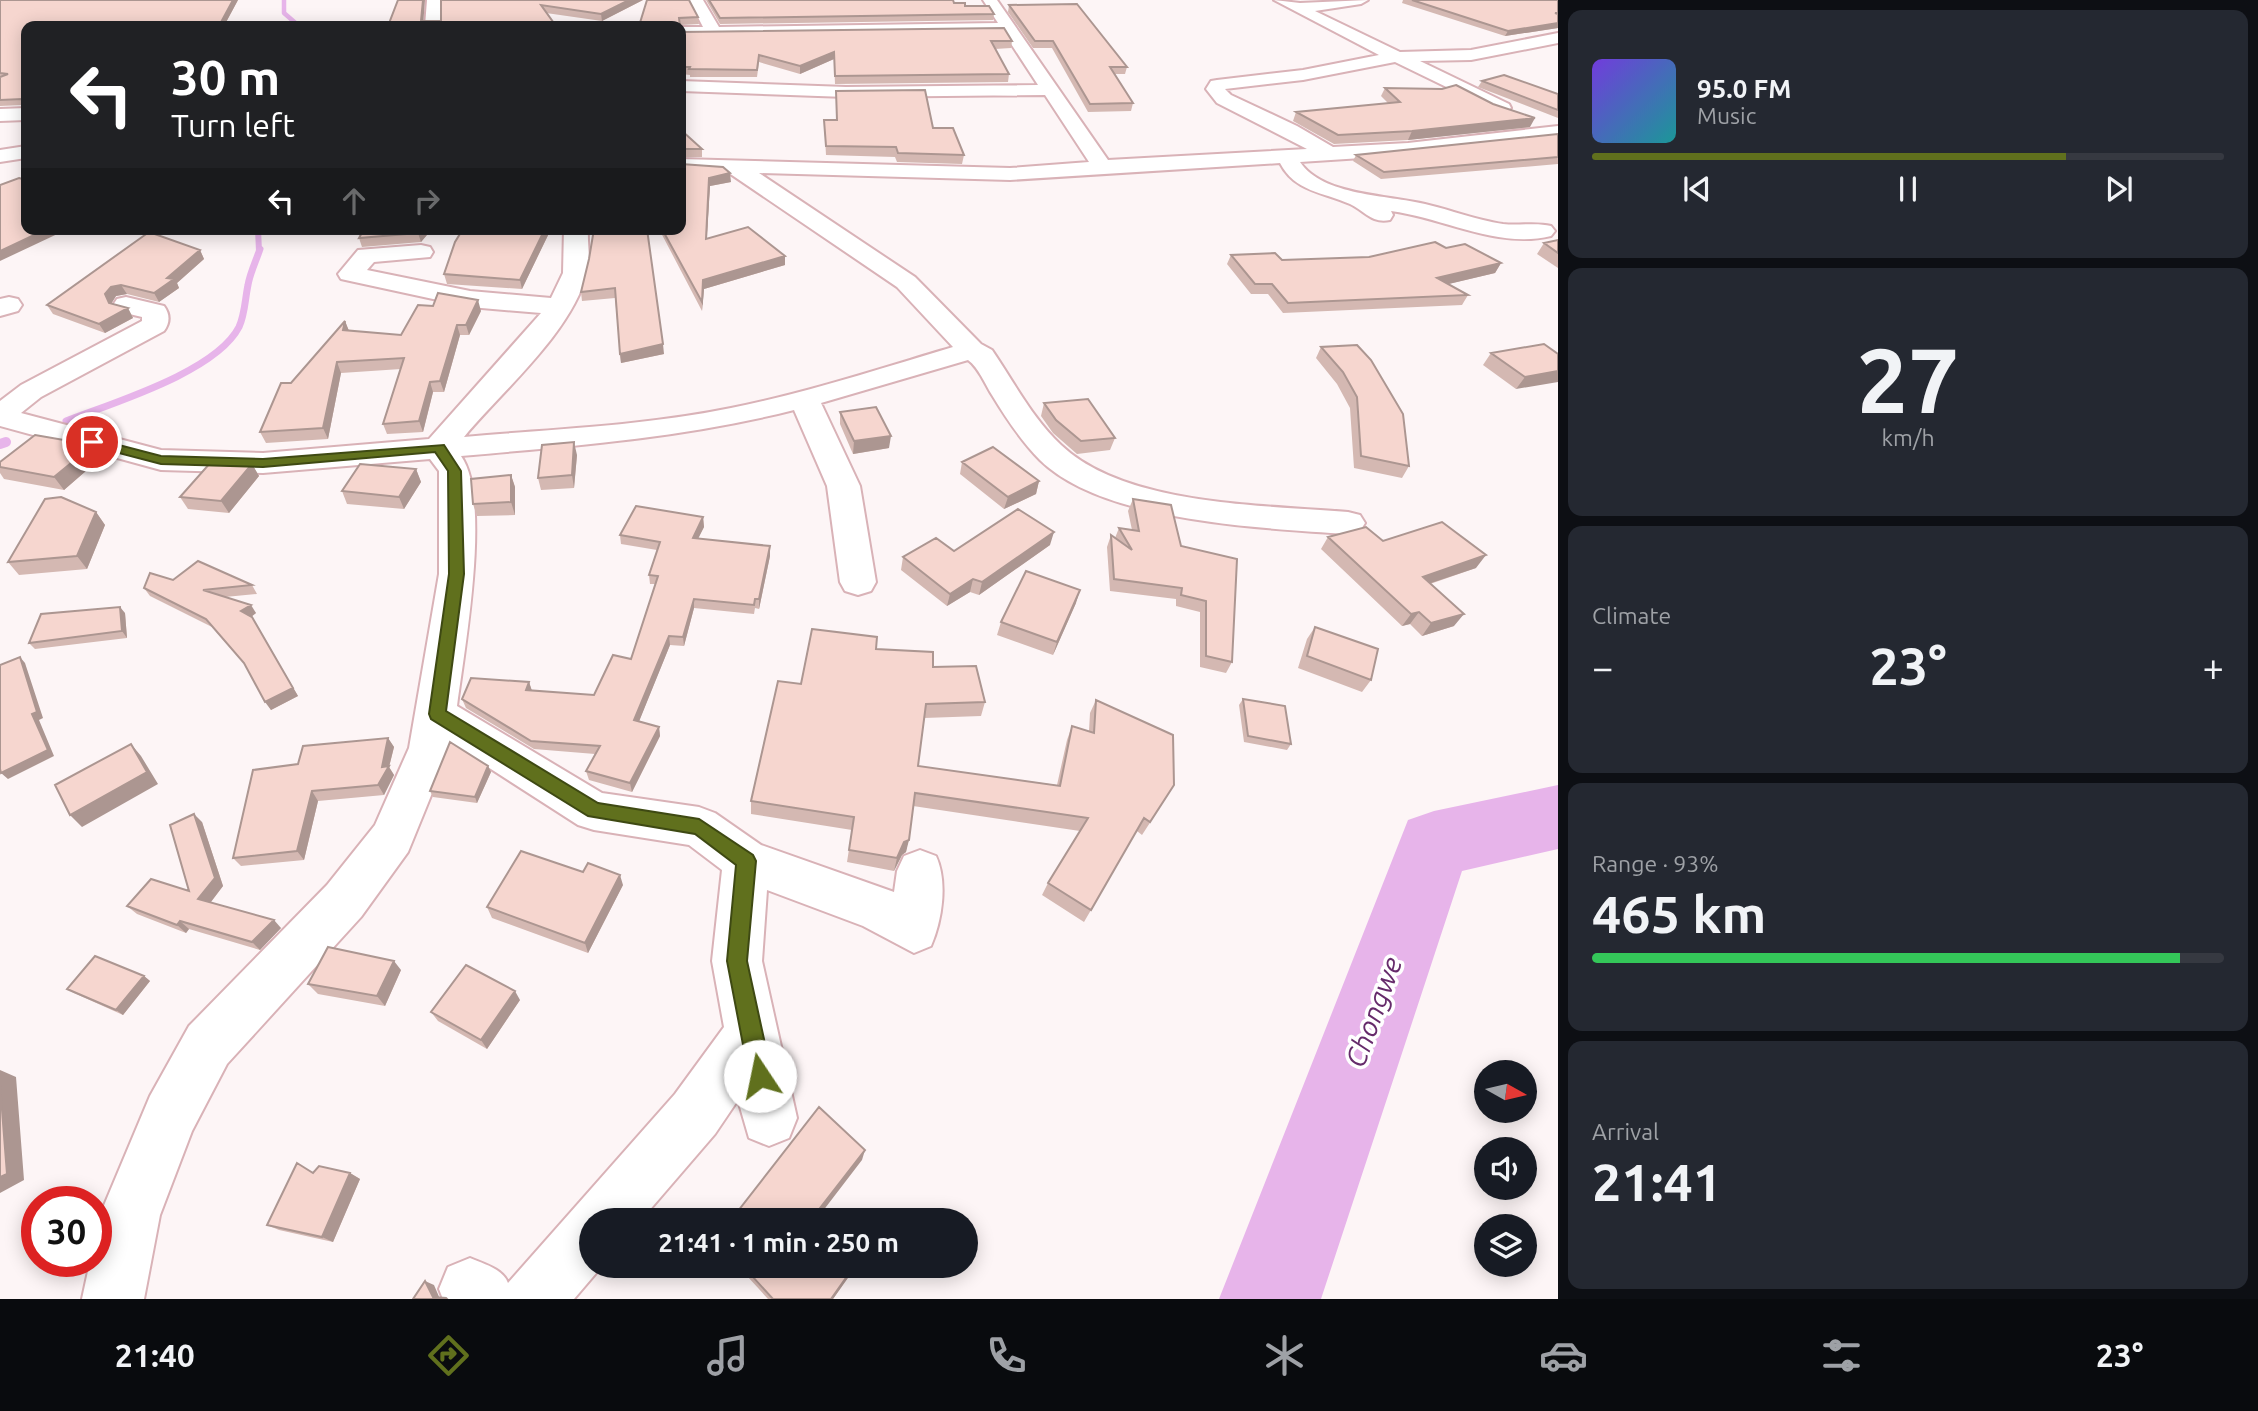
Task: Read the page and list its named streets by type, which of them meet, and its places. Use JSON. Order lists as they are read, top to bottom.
{
  "water": ["Chongwe"],
  "north": "right",
  "page": {
    "turn": ["30 m", "Turn left"],
    "song": ["95.0 FM", "Music"],
    "tile": [
      ["27", "km/h"],
      "Climate",
      ["Range · 93%", "465 km"],
      ["Arrival", "21:41"]
    ],
    "heat": ["−", "23°", "+"],
    "limit": "30",
    "trip": "21:41 · 1 min · 250 m",
    "tabs": ["21:40", "23°"]
  }
}
